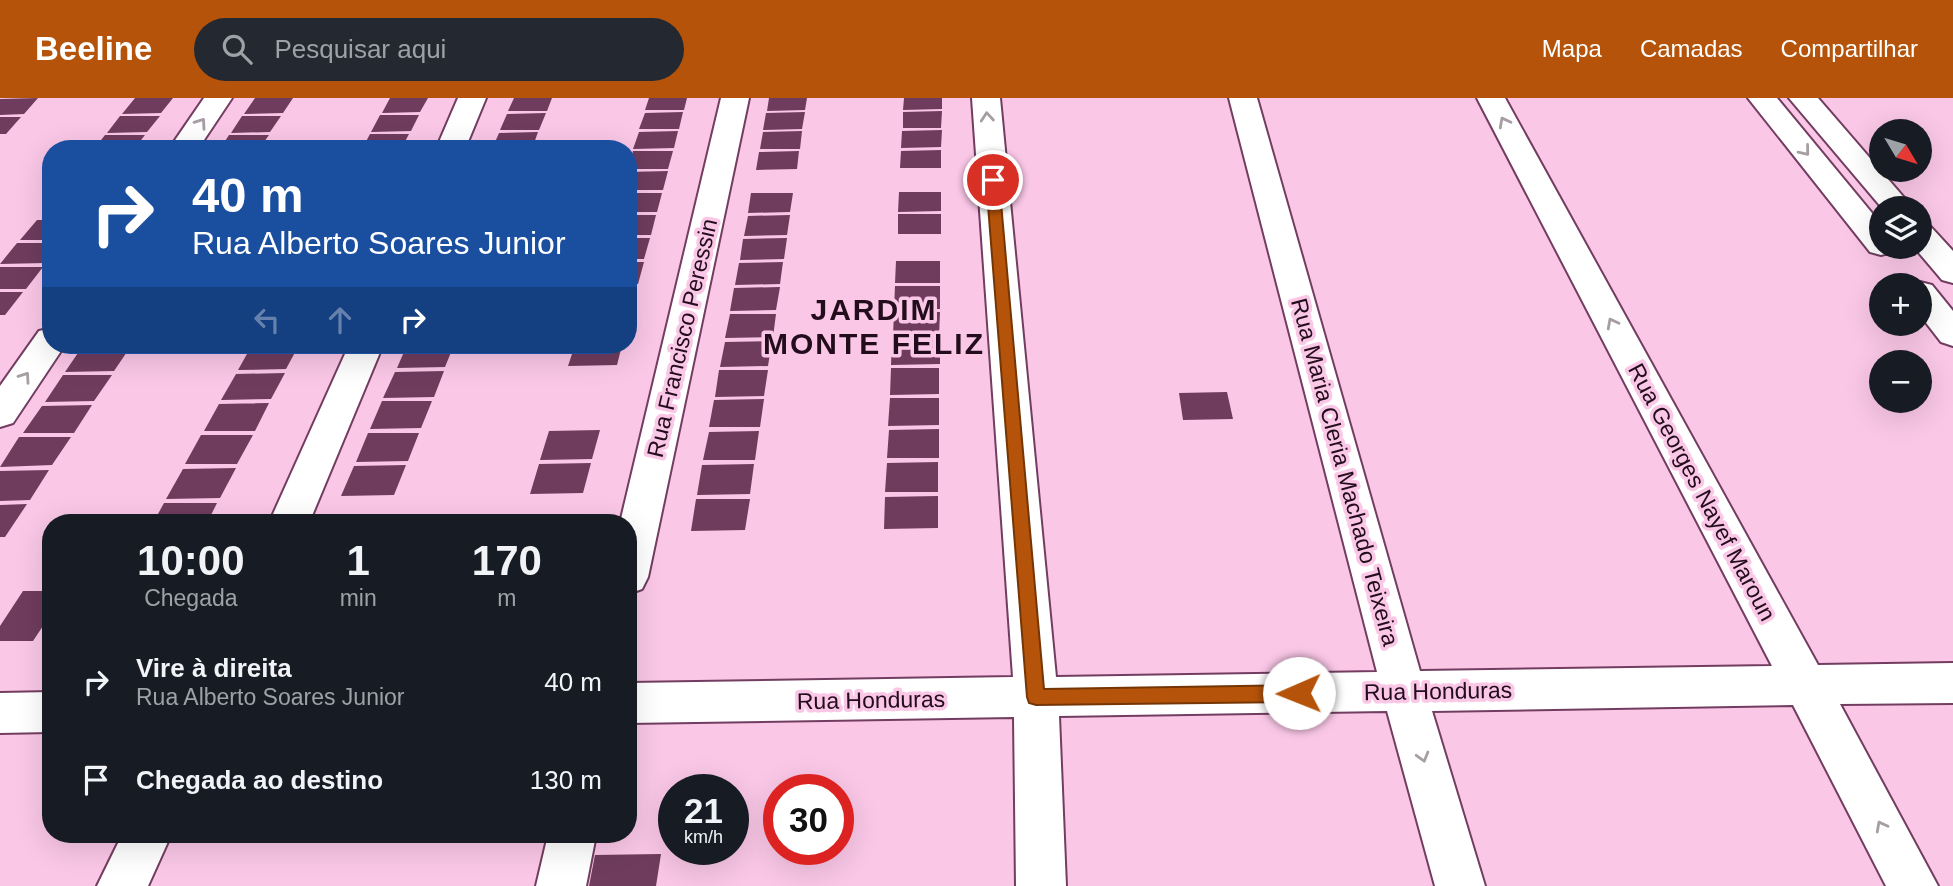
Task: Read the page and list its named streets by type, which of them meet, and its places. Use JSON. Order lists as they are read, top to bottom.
{
  "streets": {
    "street": [
      "Rua Francisco Peressin",
      "Rua Maria Cleria Machado Teixeira",
      "Rua Georges Nayef Maroun",
      "Rua Honduras"
    ]
  },
  "crossings": [
    ["Rua Maria Cleria Machado Teixeira", "Rua Honduras"],
    ["Rua Georges Nayef Maroun", "Rua Honduras"]
  ],
  "districts": ["JARDIM MONTE FELIZ"],
  "north": "bottom right",
  "page": {
    "header": "Beeline",
    "search": "Pesquisar aqui",
    "nav": ["Mapa", "Camadas", "Compartilhar"],
    "map_buttons": ["+", "−"],
    "turn": ["40 m", "Rua Alberto Soares Junior"],
    "eta": [
      "10:00",
      "Chegada",
      "1",
      "min",
      "170",
      "m"
    ],
    "list": [
      {
        "name": "Vire à direita",
        "note": "Rua Alberto Soares Junior",
        "value": "40 m"
      },
      {
        "name": "Chegada ao destino",
        "value": "130 m"
      }
    ],
    "speed": "21 km/h",
    "limit": "30"
  }
}
